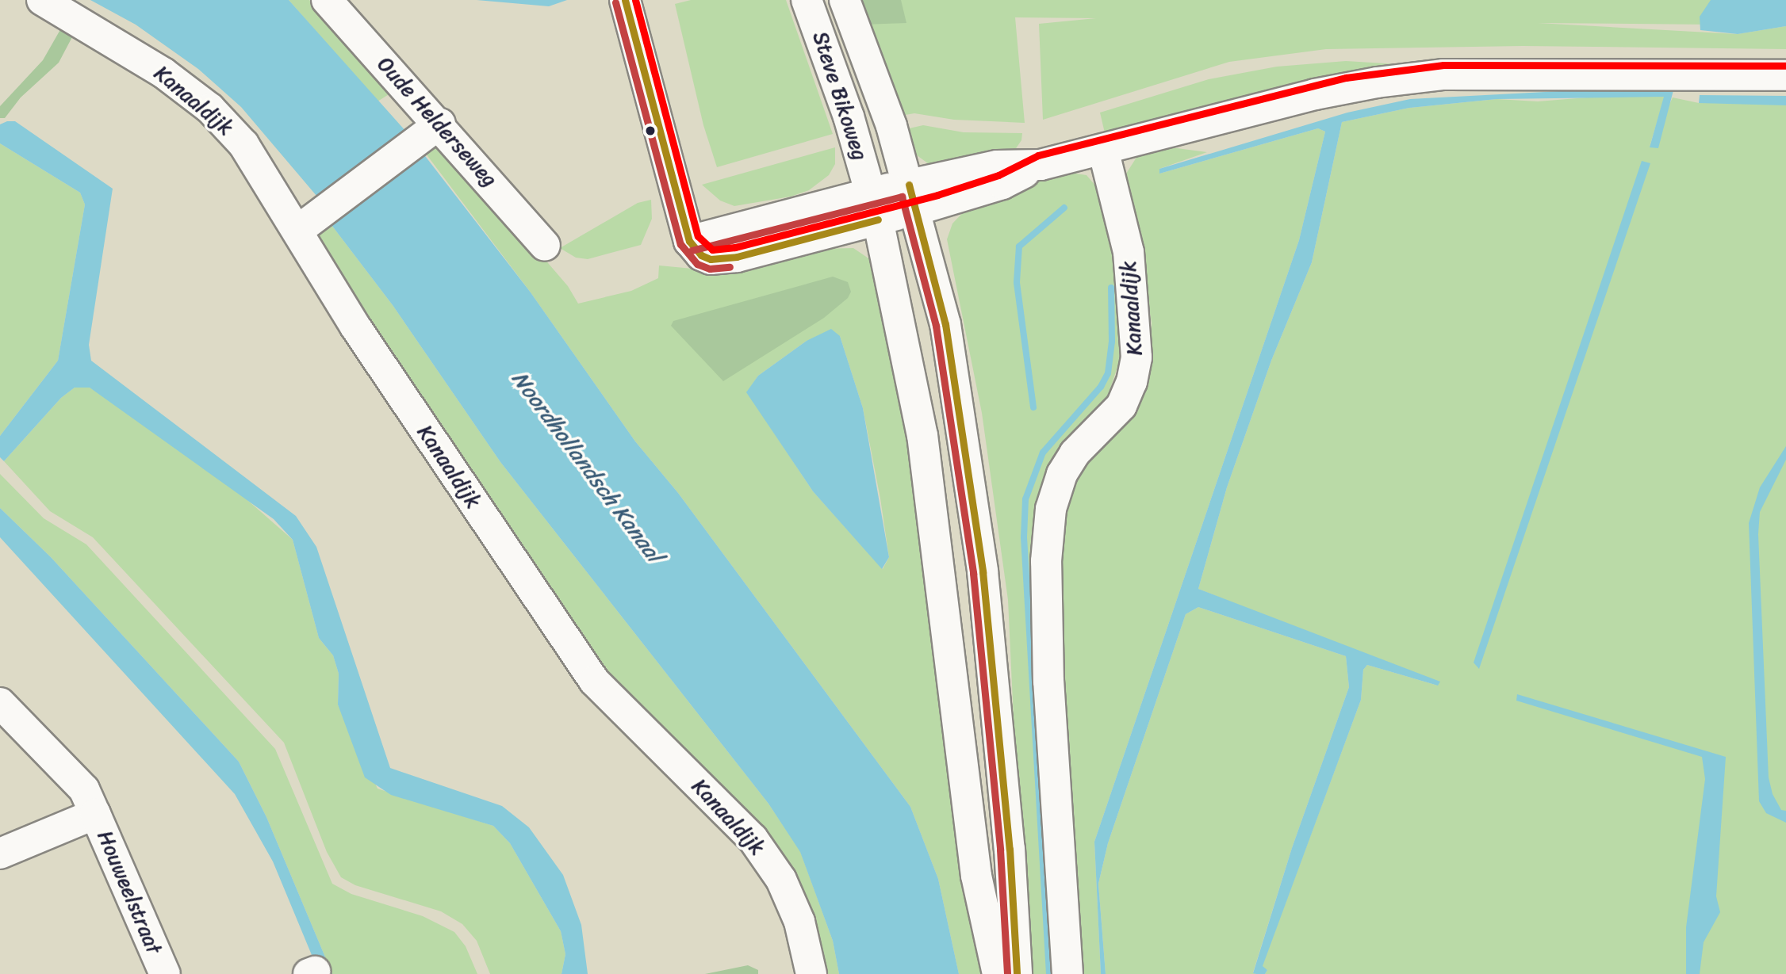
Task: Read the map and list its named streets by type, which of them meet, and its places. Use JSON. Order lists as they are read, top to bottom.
{
  "streets": {
    "street": [
      "Steve Bikoweg",
      "Kanaaldijk",
      "Oude Helderseweg",
      "Houweelstraat"
    ]
  },
  "water": ["Noordhollandsch Kanaal"]
}
